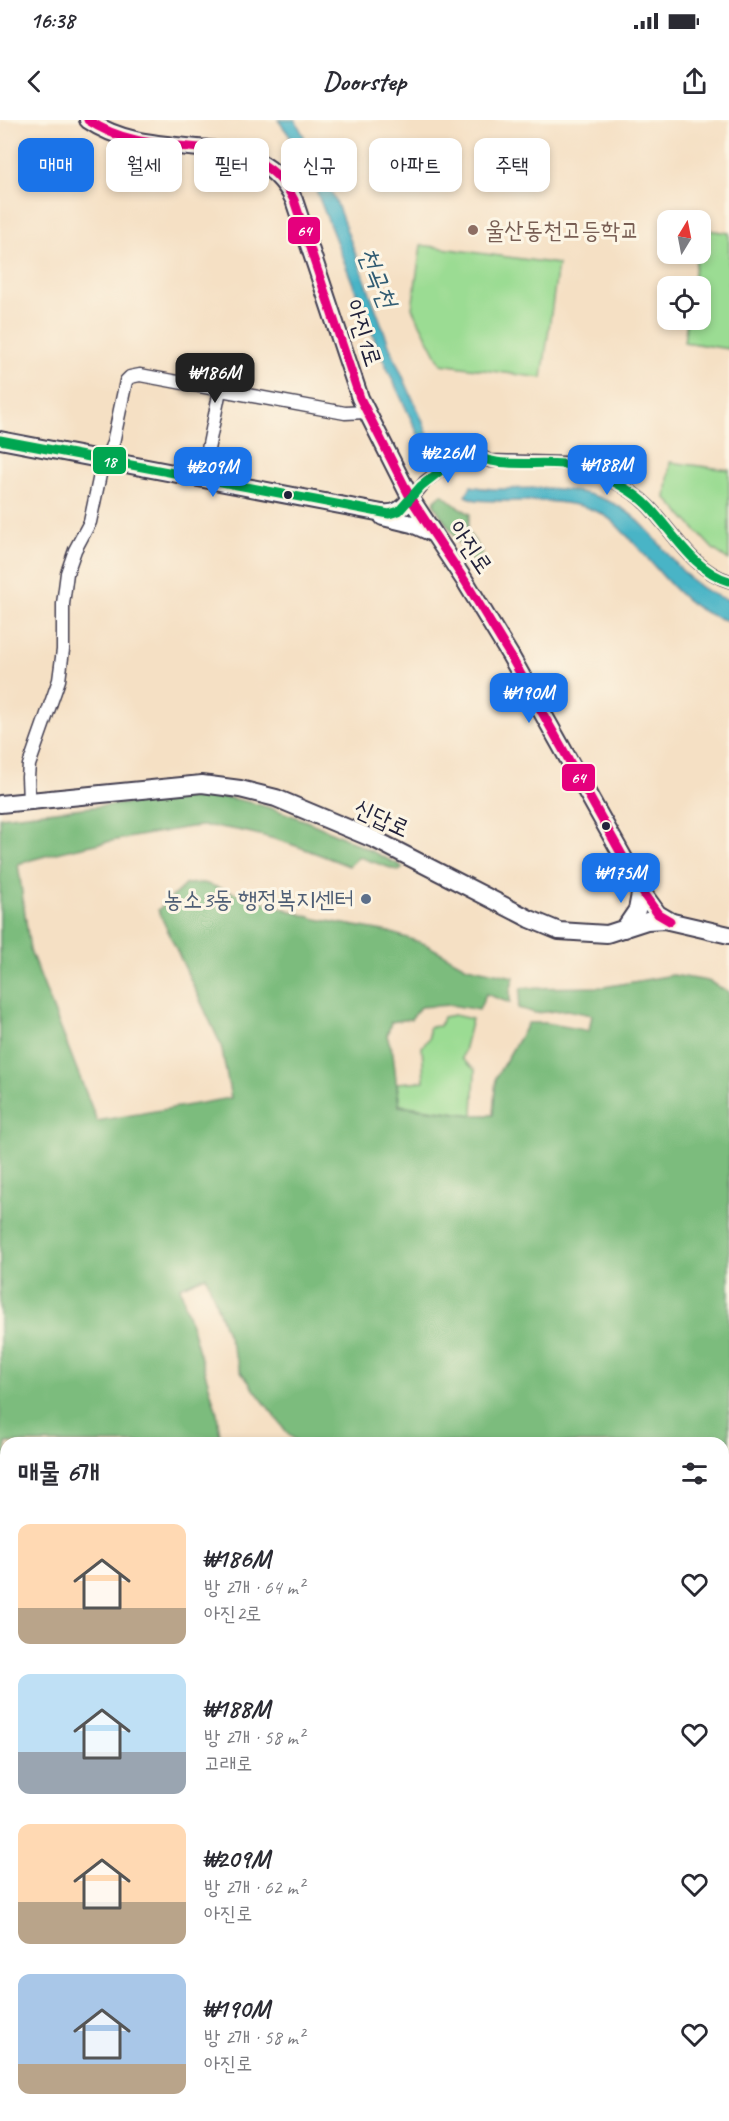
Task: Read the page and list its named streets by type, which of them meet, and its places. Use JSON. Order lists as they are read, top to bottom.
{
  "streets": {
    "street": ["아진1로", "아진로", "신답로"]
  },
  "crossings": [
    ["아진1로", "아진로"],
    ["아진로", "신답로"]
  ],
  "water": ["천곡천"],
  "places": ["울산동천고등학교", "농소3동 행정복지센터"],
  "lines": ["transit line 64", "transit line 18"],
  "north": "top",
  "page": {
    "status": "16:38",
    "header": "Doorstep",
    "chip": [
      "매매",
      "월세",
      "필터",
      "신규",
      "아파트",
      "주택"
    ],
    "price": [
      "₩186M",
      "₩226M",
      "₩188M",
      "₩209M",
      "₩190M",
      "₩175M"
    ],
    "heading": "매물 6개",
    "list": [
      {
        "name": "₩186M",
        "note": "방 2개 · 64 m² · 아진2로"
      },
      {
        "name": "₩188M",
        "note": "방 2개 · 58 m² · 고래로"
      },
      {
        "name": "₩209M",
        "note": "방 2개 · 62 m² · 아진로"
      },
      {
        "name": "₩190M",
        "note": "방 2개 · 58 m² · 아진로"
      }
    ]
  }
}
